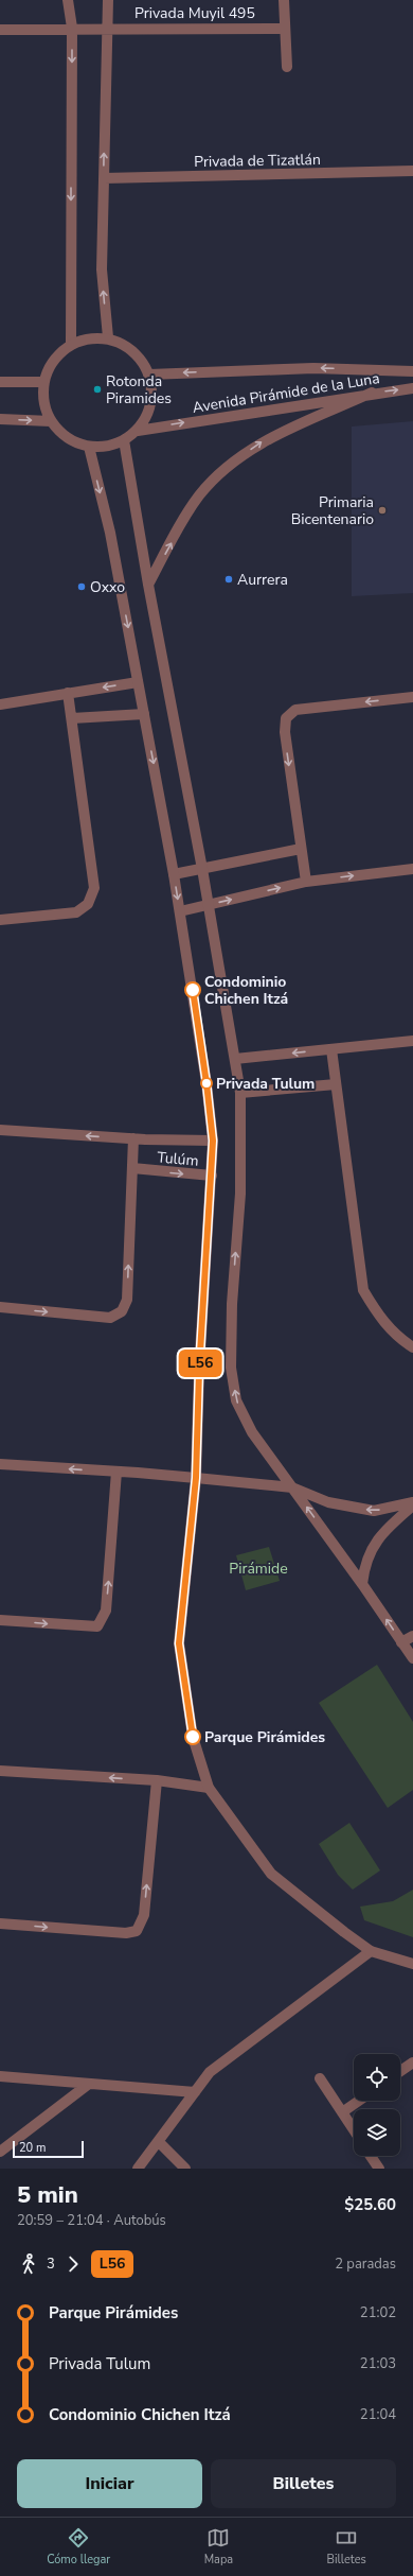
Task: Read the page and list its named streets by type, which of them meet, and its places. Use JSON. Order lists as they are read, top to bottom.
{
  "streets": {
    "street": [
      "Privada Muyil 495",
      "Privada de Tizatlán",
      "Avenida Pirámide de la Luna",
      "Tulúm"
    ]
  },
  "parks": ["Pirámide"],
  "places": [
    "Rotonda Piramides",
    "Primaria Bicentenario",
    "Aurrera",
    "Oxxo",
    "Condominio Chichen Itzá",
    "Privada Tulum",
    "Parque Pirámides"
  ],
  "lines": ["bus line L56"],
  "scale_bar": "20 m",
  "page": {
    "on_map": "L56",
    "scale": "20 m",
    "heading": ["5 min", "20:59 – 21:04 · Autobús", "$25.60"],
    "legs": ["3", "L56", "2 paradas"],
    "list": [
      {
        "name": "Parque Pirámides",
        "value": "21:02"
      },
      {
        "name": "Privada Tulum",
        "value": "21:03"
      },
      {
        "name": "Condominio Chichen Itzá",
        "value": "21:04"
      }
    ],
    "buttons": ["Iniciar", "Billetes"],
    "tabs": ["Cómo llegar", "Mapa", "Billetes"]
  }
}
